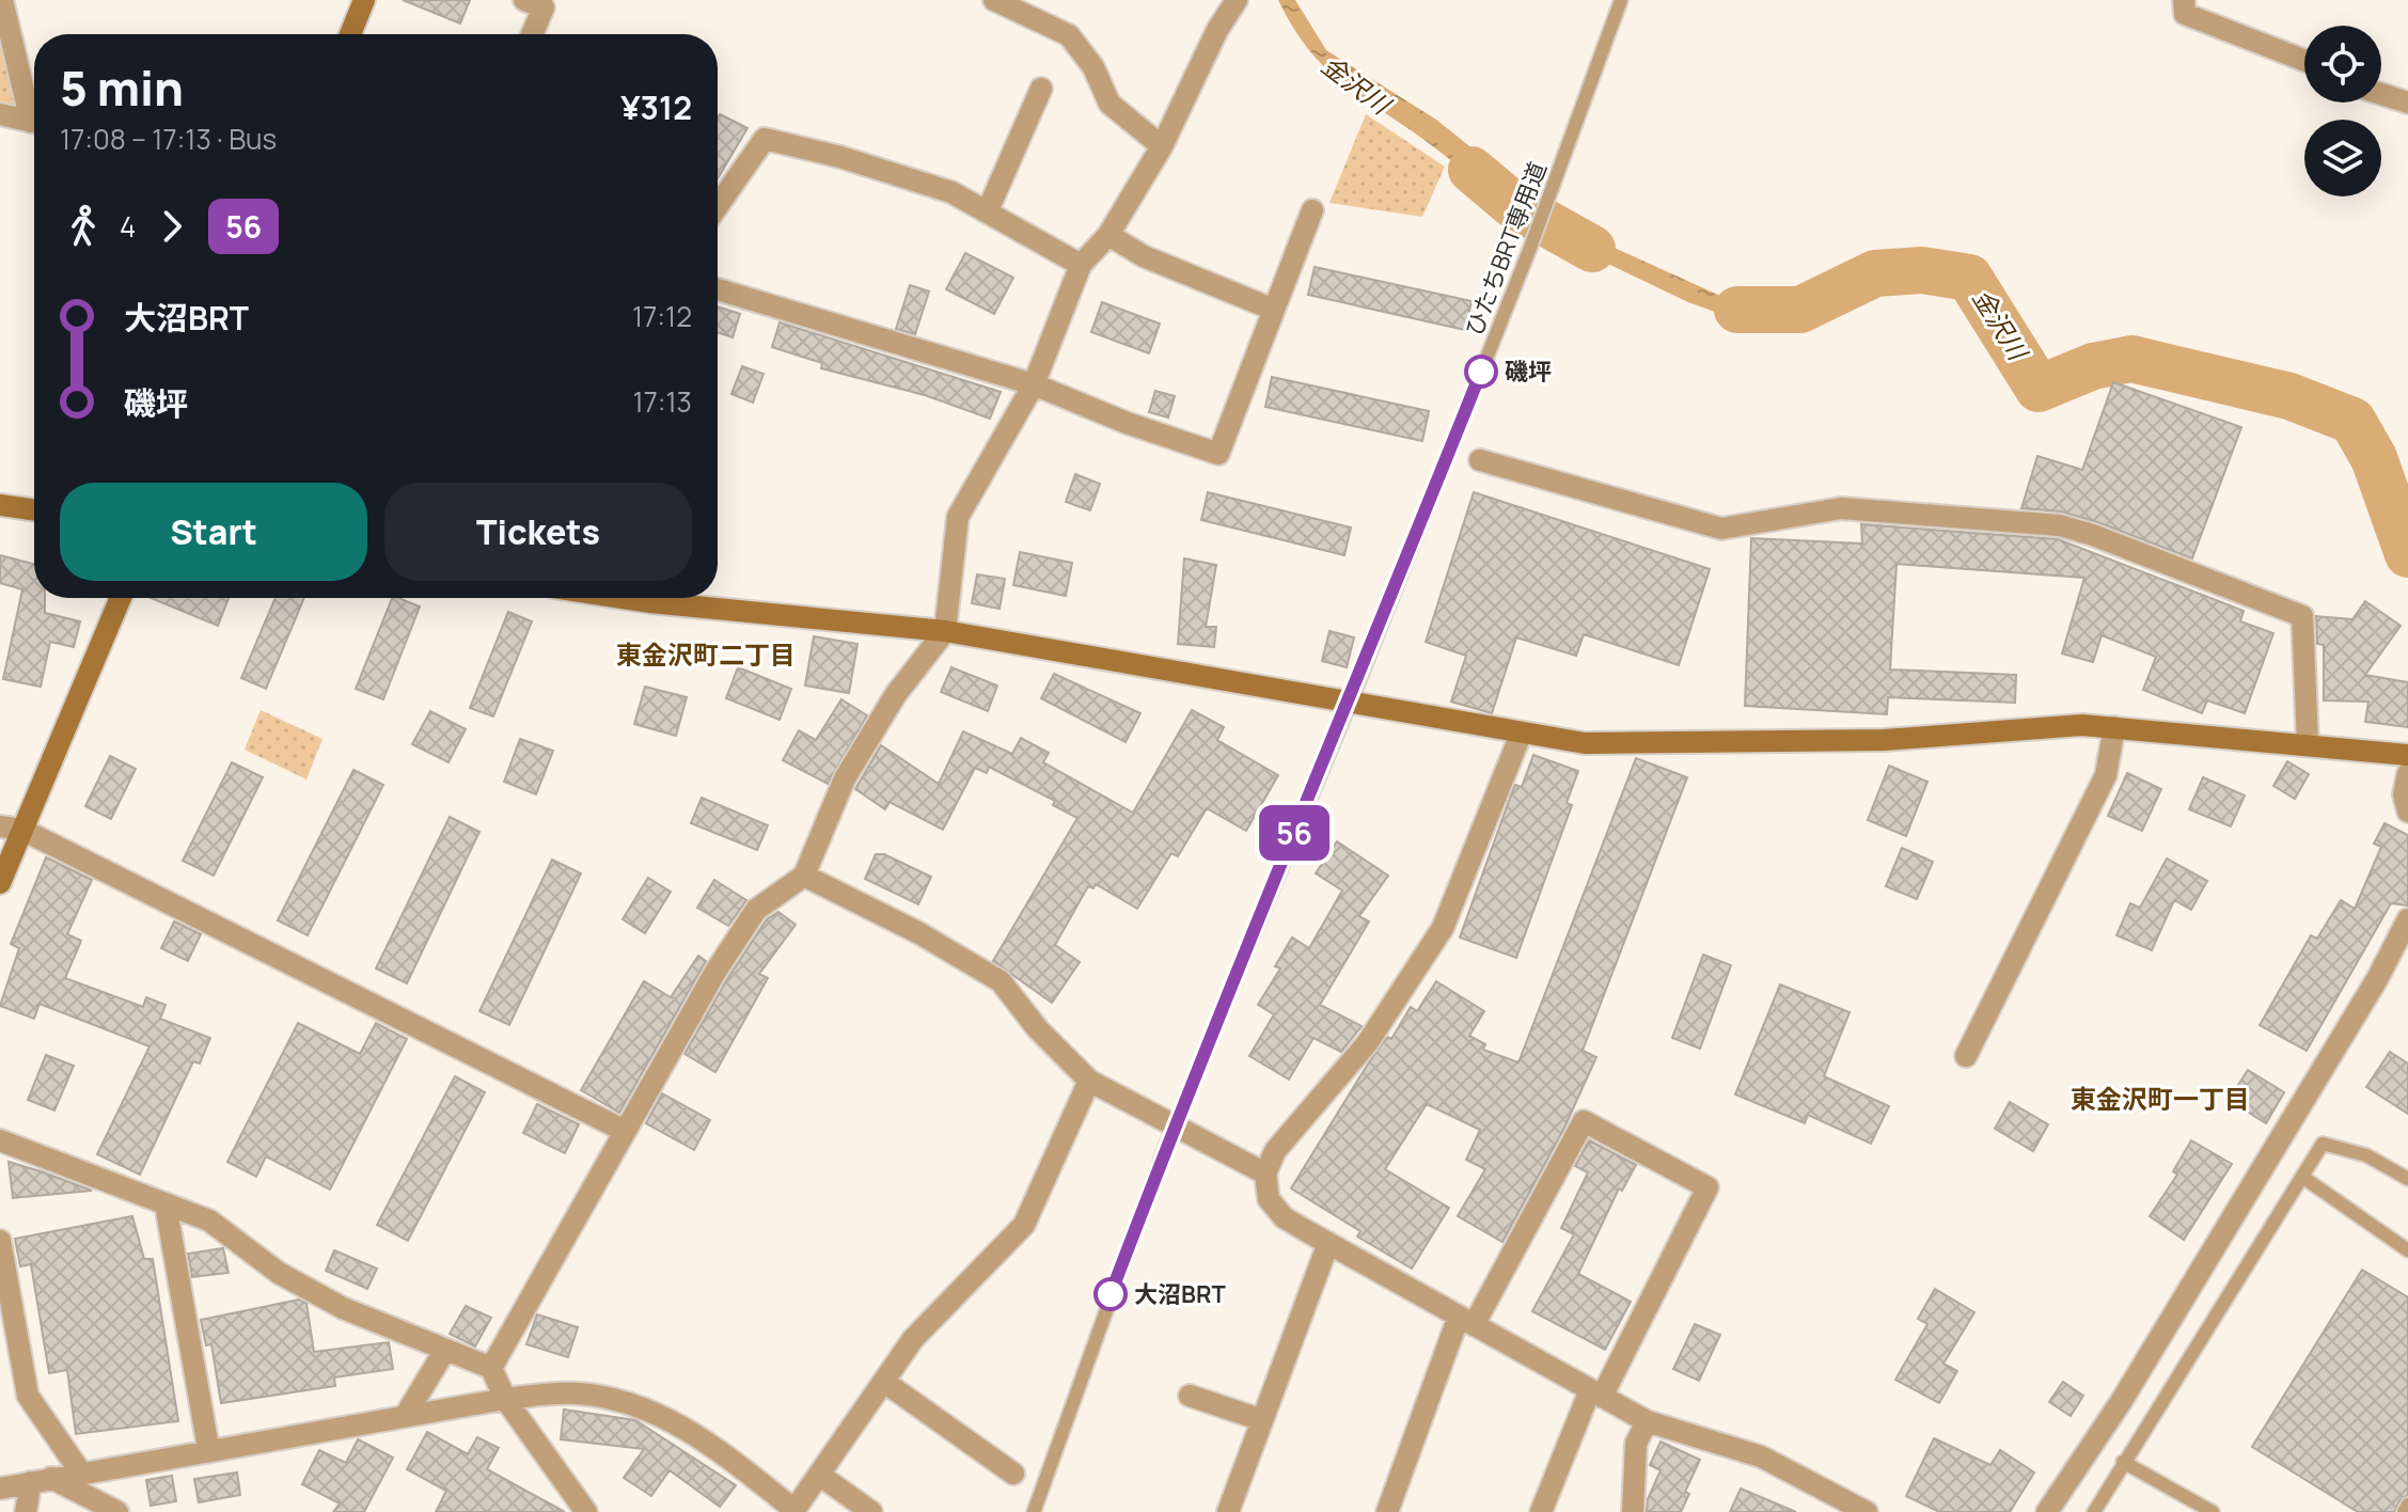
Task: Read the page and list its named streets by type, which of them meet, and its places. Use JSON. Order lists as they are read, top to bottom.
{
  "streets": {
    "lane": ["ひたちBRT専用道"]
  },
  "districts": ["東金沢町二丁目", "東金沢町一丁目"],
  "water": ["金沢川"],
  "places": ["磯坪", "大沼BRT"],
  "lines": ["bus line 56"],
  "page": {
    "on_map": "56",
    "heading": ["5 min", "17:08 – 17:13 · Bus", "¥312"],
    "legs": ["4", "56"],
    "list": [
      {
        "name": "大沼BRT",
        "value": "17:12"
      },
      {
        "name": "磯坪",
        "value": "17:13"
      }
    ],
    "buttons": ["Start", "Tickets"]
  }
}
